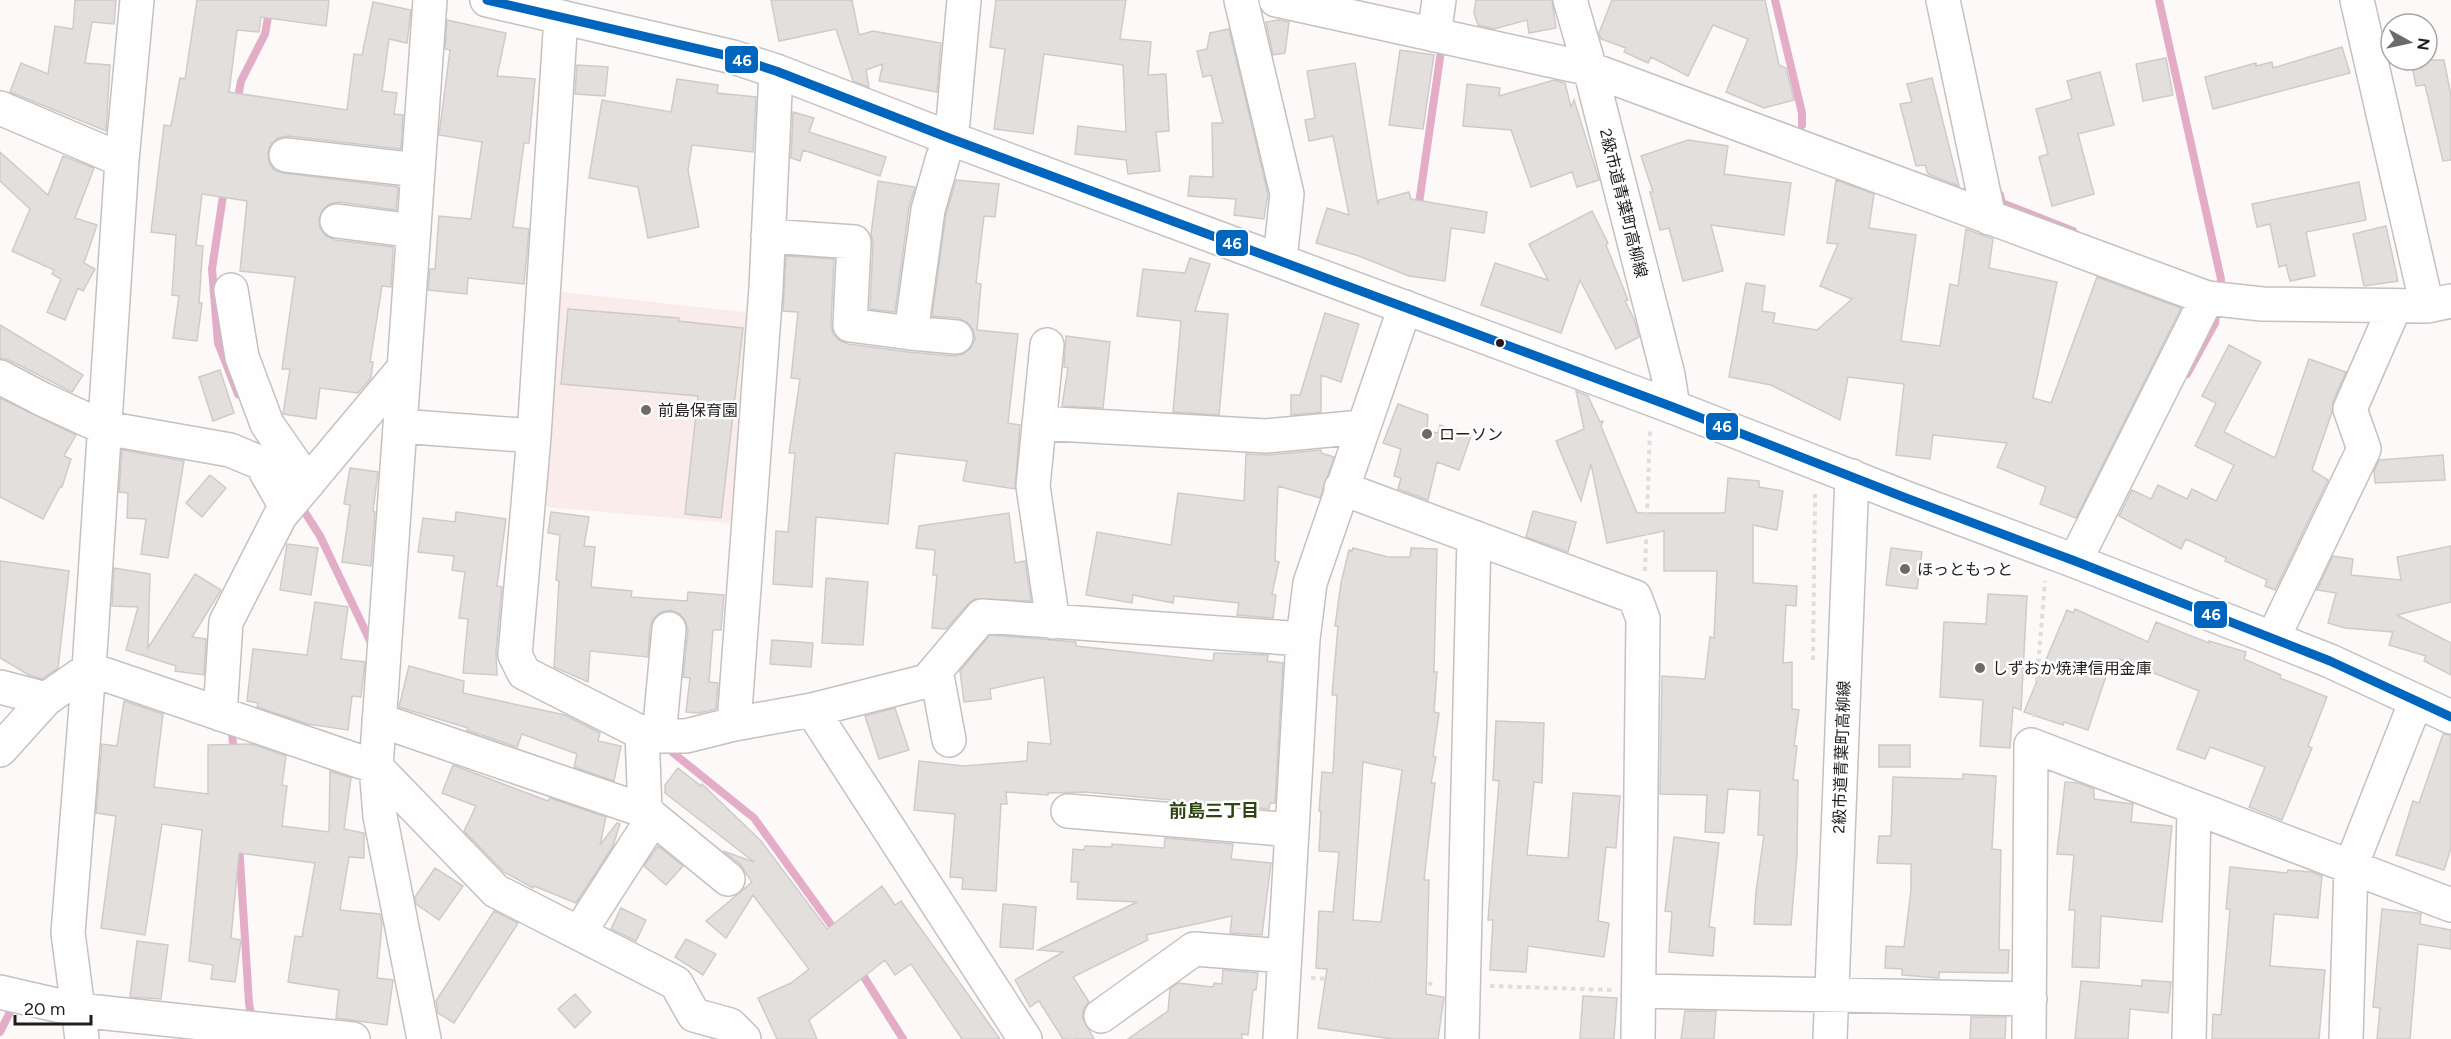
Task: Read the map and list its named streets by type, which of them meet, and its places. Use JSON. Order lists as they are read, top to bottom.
{
  "streets": {
    "street": ["2級市道青葉町高柳線"]
  },
  "districts": ["前島三丁目"],
  "places": [
    "前島保育園",
    "ローソン",
    "ほっともっと",
    "しずおか焼津信用金庫"
  ],
  "lines": ["transit line 46"],
  "scale_bar": "20 m",
  "north": "right"
}
